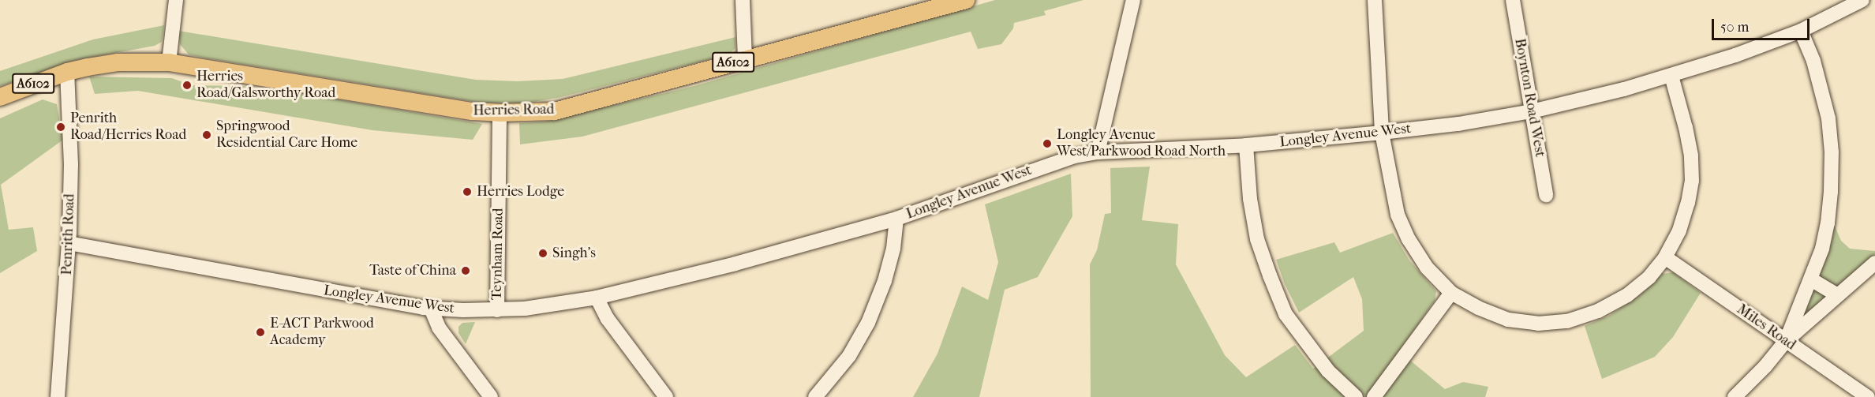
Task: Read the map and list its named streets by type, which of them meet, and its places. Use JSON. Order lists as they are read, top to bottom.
{
  "streets": {
    "main road": ["A6102", "Herries Road"],
    "street": [
      "Boynton Road West",
      "Longley Avenue West",
      "Penrith Road",
      "Teynham Road",
      "Miles Road"
    ]
  },
  "crossings": [
    ["Boynton Road West", "Longley Avenue West"],
    ["Herries Road", "Penrith Road"],
    ["Herries Road", "Teynham Road"],
    ["Longley Avenue West", "Penrith Road"],
    ["Longley Avenue West", "Teynham Road"]
  ],
  "places": [
    "Herries Road/Galsworthy Road",
    "Penrith Road/Herries Road",
    "Springwood Residential Care Home",
    "Longley Avenue West/Parkwood Road North",
    "Herries Lodge",
    "Singh's",
    "Taste of China",
    "E-ACT Parkwood Academy"
  ],
  "scale_bar": "50 m"
}
